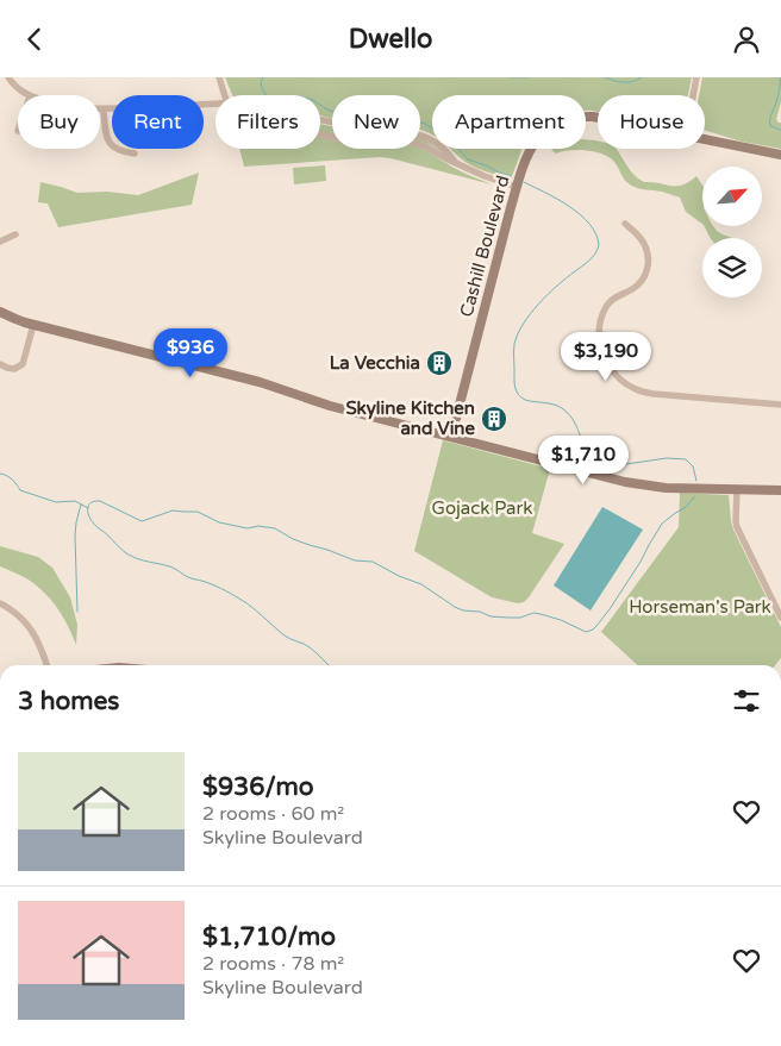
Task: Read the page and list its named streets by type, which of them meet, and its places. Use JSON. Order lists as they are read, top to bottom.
{
  "streets": {
    "street": ["Cashill Boulevard"]
  },
  "parks": ["Gojack Park", "Horseman's Park"],
  "places": {
    "building": ["La Vecchia", "Skyline Kitchen and Vine"]
  },
  "north": "top right",
  "page": {
    "header": "Dwello",
    "chip": [
      "Buy",
      "Rent",
      "Filters",
      "New",
      "Apartment",
      "House"
    ],
    "price": ["$936", "$3,190", "$1,710"],
    "heading": "3 homes",
    "list": [
      {
        "name": "$936/mo",
        "note": "2 rooms · 60 m² · Skyline Boulevard"
      },
      {
        "name": "$1,710/mo",
        "note": "2 rooms · 78 m² · Skyline Boulevard"
      }
    ]
  }
}
